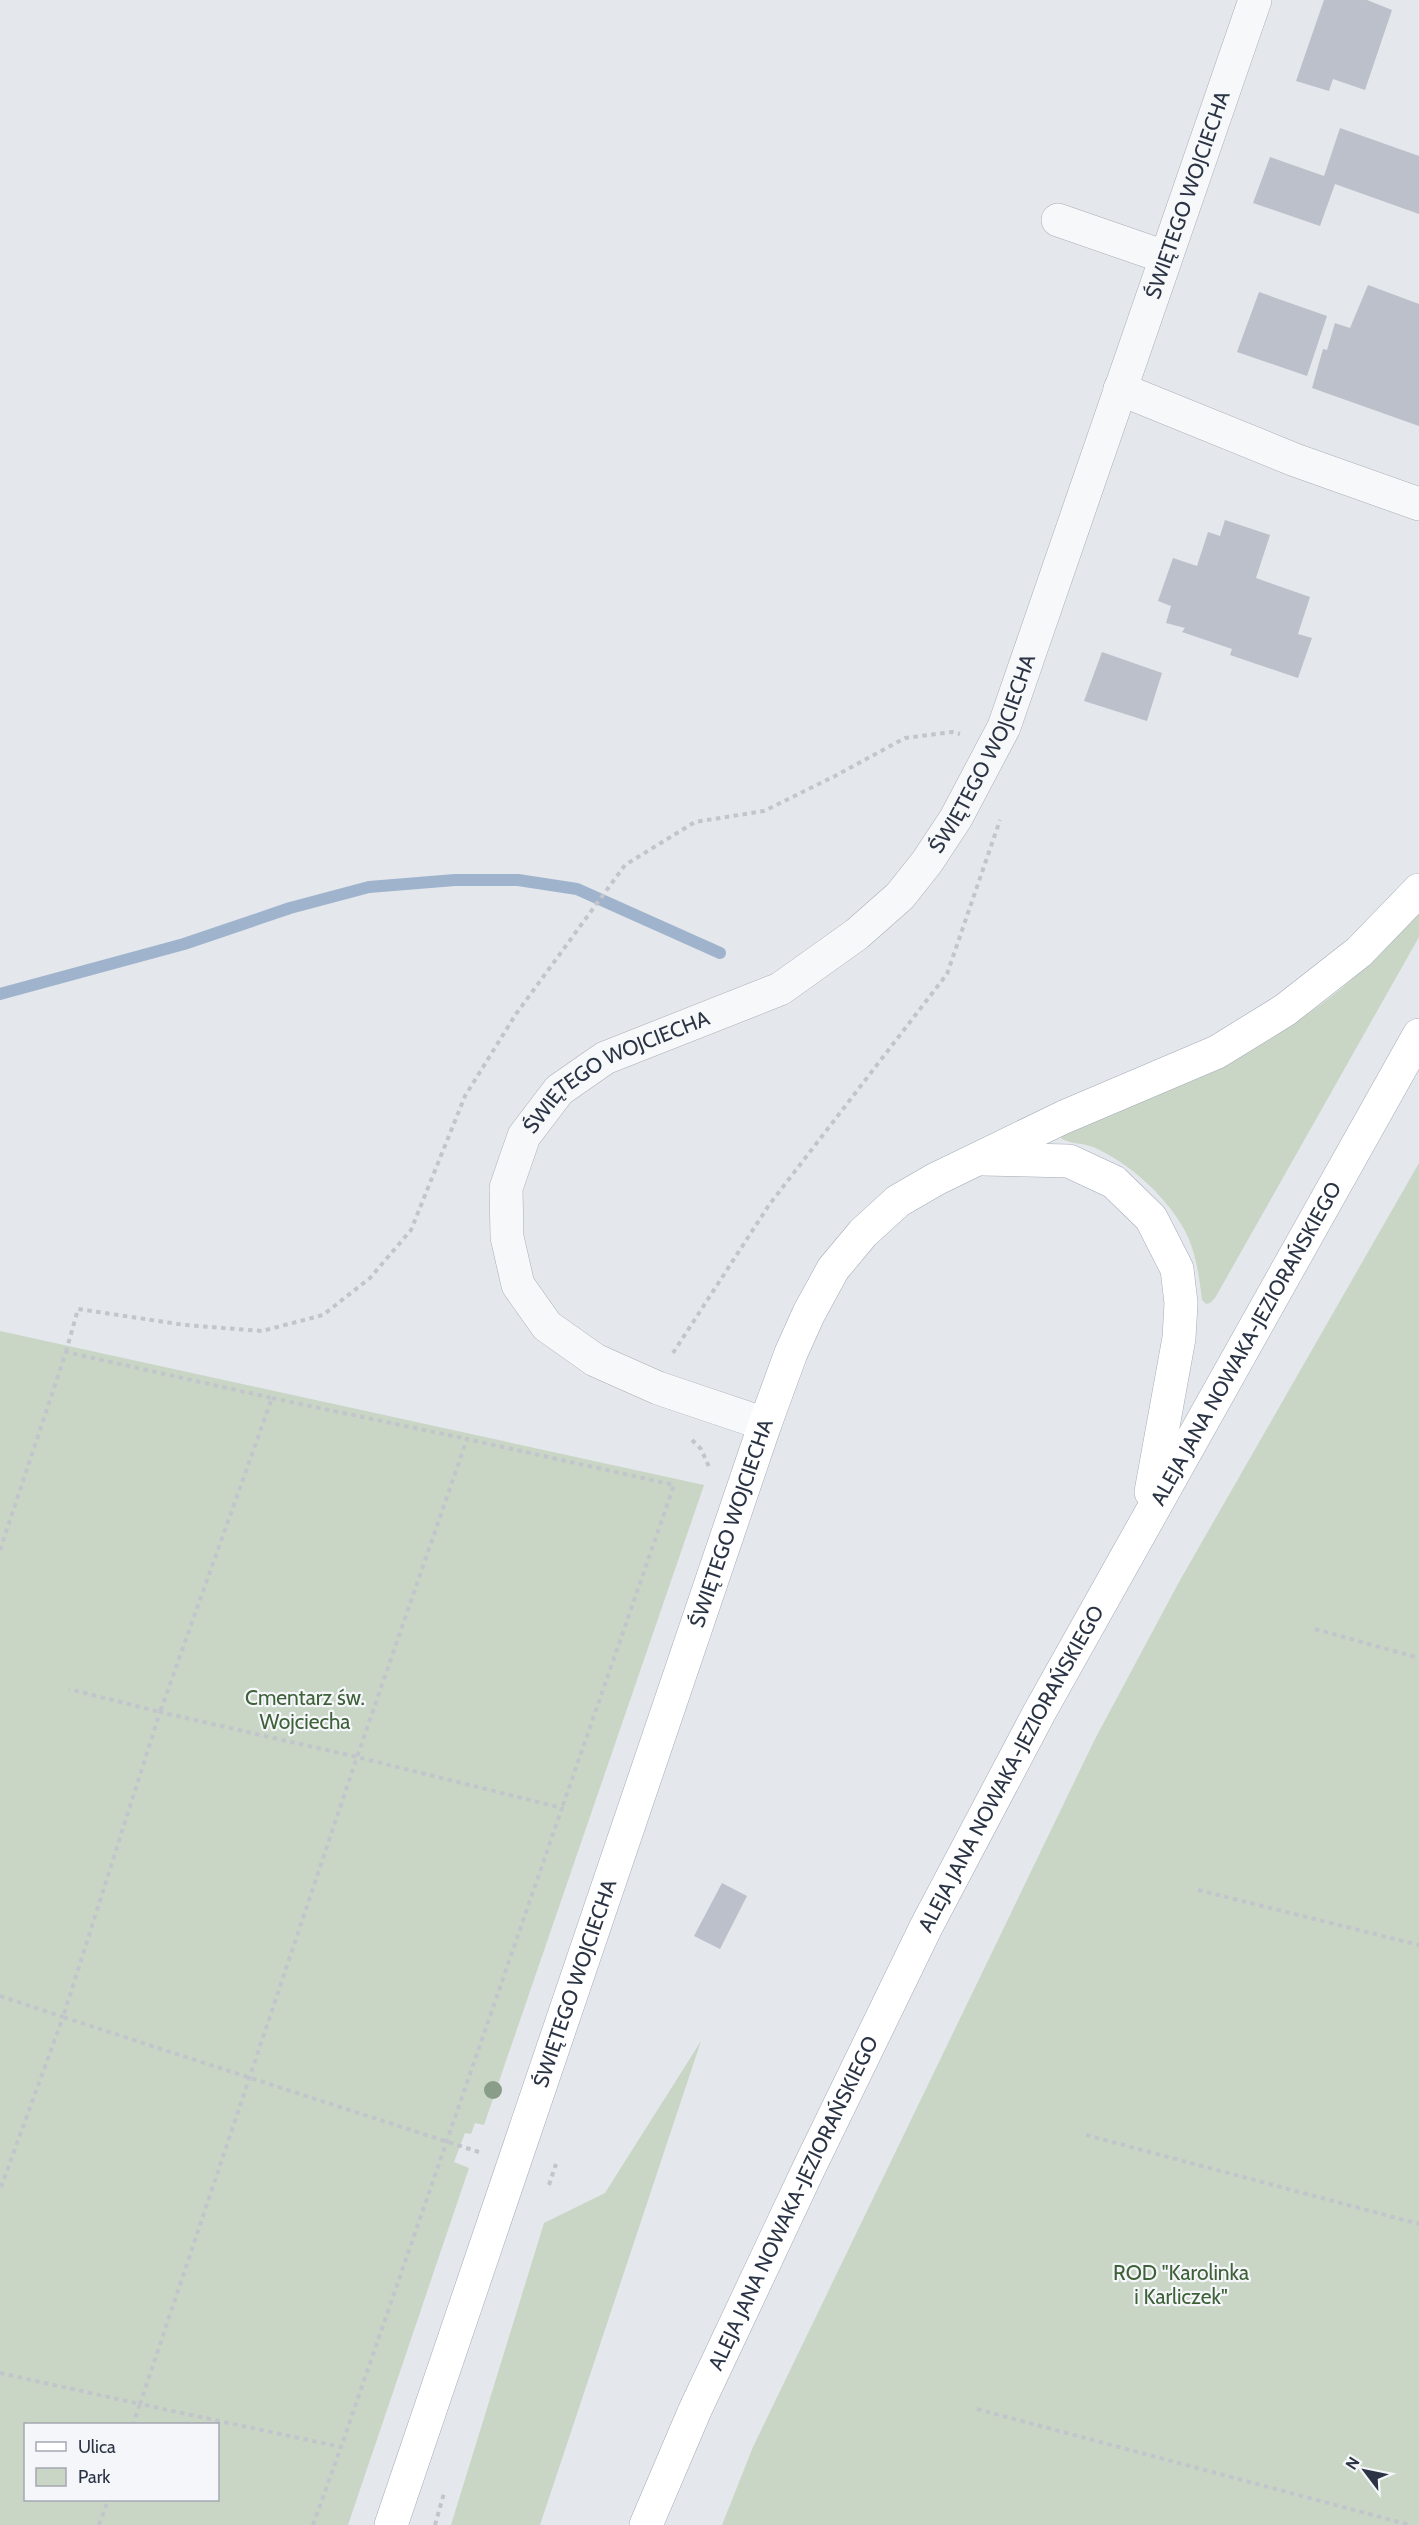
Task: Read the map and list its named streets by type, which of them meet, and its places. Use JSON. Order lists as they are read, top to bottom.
{
  "streets": {
    "main road": ["ŚWIĘTEGO WOJCIECHA", "ALEJA JANA NOWAKA-JEZIORAŃSKIEGO"]
  },
  "parks": ["Cmentarz św. Wojciecha", "ROD \"Karolinka i Karliczek\""],
  "legend": ["Ulica", "Park"],
  "north": "top left"
}
